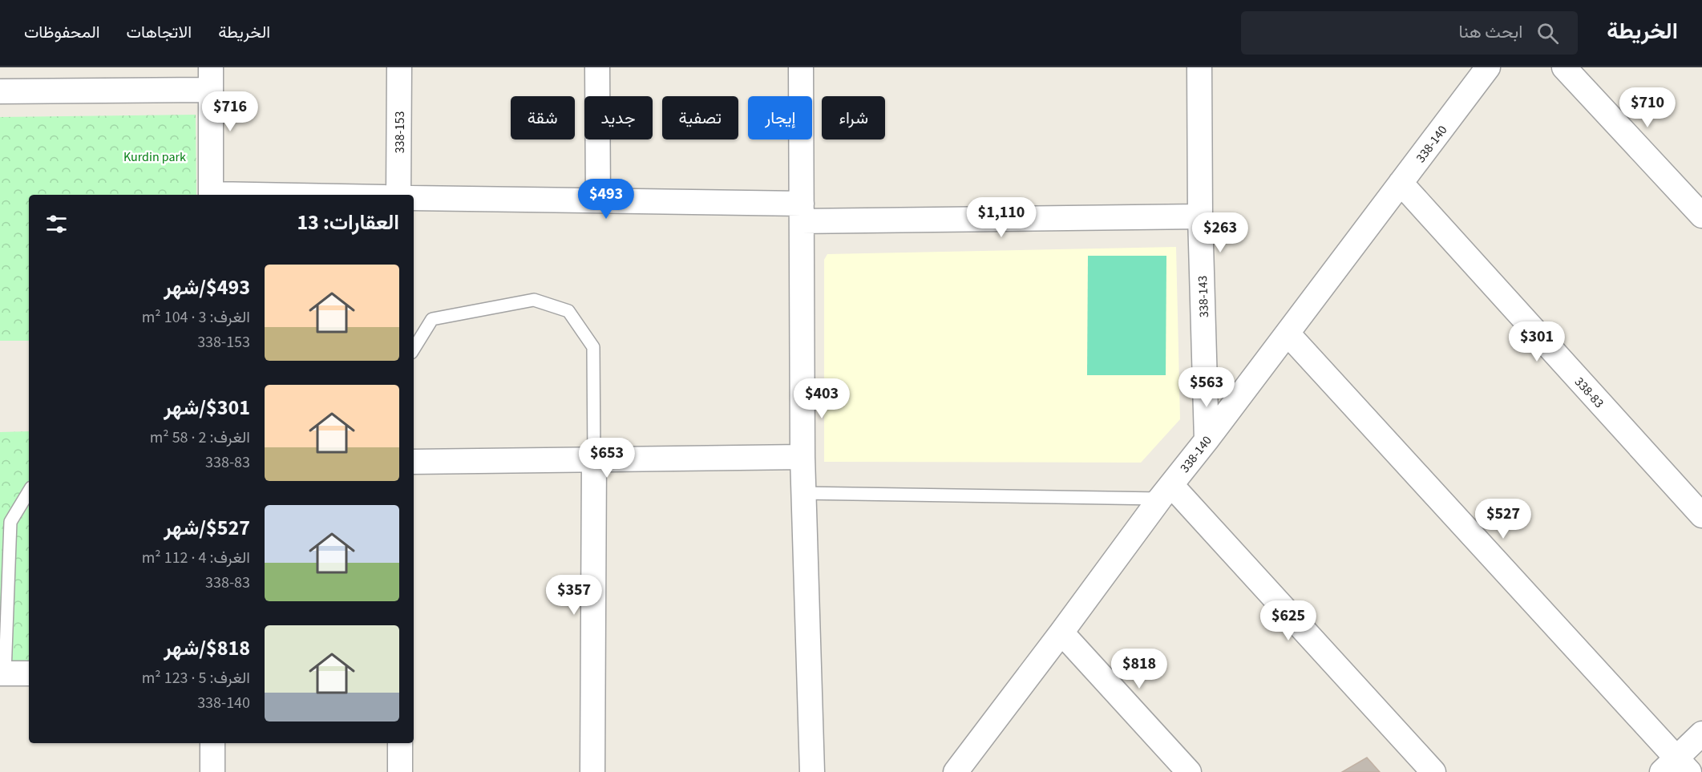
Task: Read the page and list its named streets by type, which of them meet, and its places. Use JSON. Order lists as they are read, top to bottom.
{
  "streets": {
    "street": [
      "338-153",
      "338-140",
      "338-143",
      "338-83"
    ]
  },
  "crossings": [
    ["338-140", "338-143"],
    ["338-140", "338-83"]
  ],
  "parks": ["Kurdin park"],
  "page": {
    "header": "الخريطة",
    "search": "ابحث هنا",
    "nav": ["الخريطة", "الاتجاهات", "المحفوظات"],
    "price": [
      "$710",
      "$716",
      "$493",
      "$1,110",
      "$263",
      "$301",
      "$563",
      "$403",
      "$653",
      "$527",
      "$357",
      "$625",
      "$818"
    ],
    "chip": [
      "شراء",
      "إيجار",
      "تصفية",
      "جديد",
      "شقة"
    ],
    "heading": "العقارات: 13",
    "list": [
      {
        "name": "$493/شهر",
        "note": "الغرف: 3 · 104 m² · 338-153"
      },
      {
        "name": "$301/شهر",
        "note": "الغرف: 2 · 58 m² · 338-83"
      },
      {
        "name": "$527/شهر",
        "note": "الغرف: 4 · 112 m² · 338-83"
      },
      {
        "name": "$818/شهر",
        "note": "الغرف: 5 · 123 m² · 338-140"
      }
    ]
  }
}
